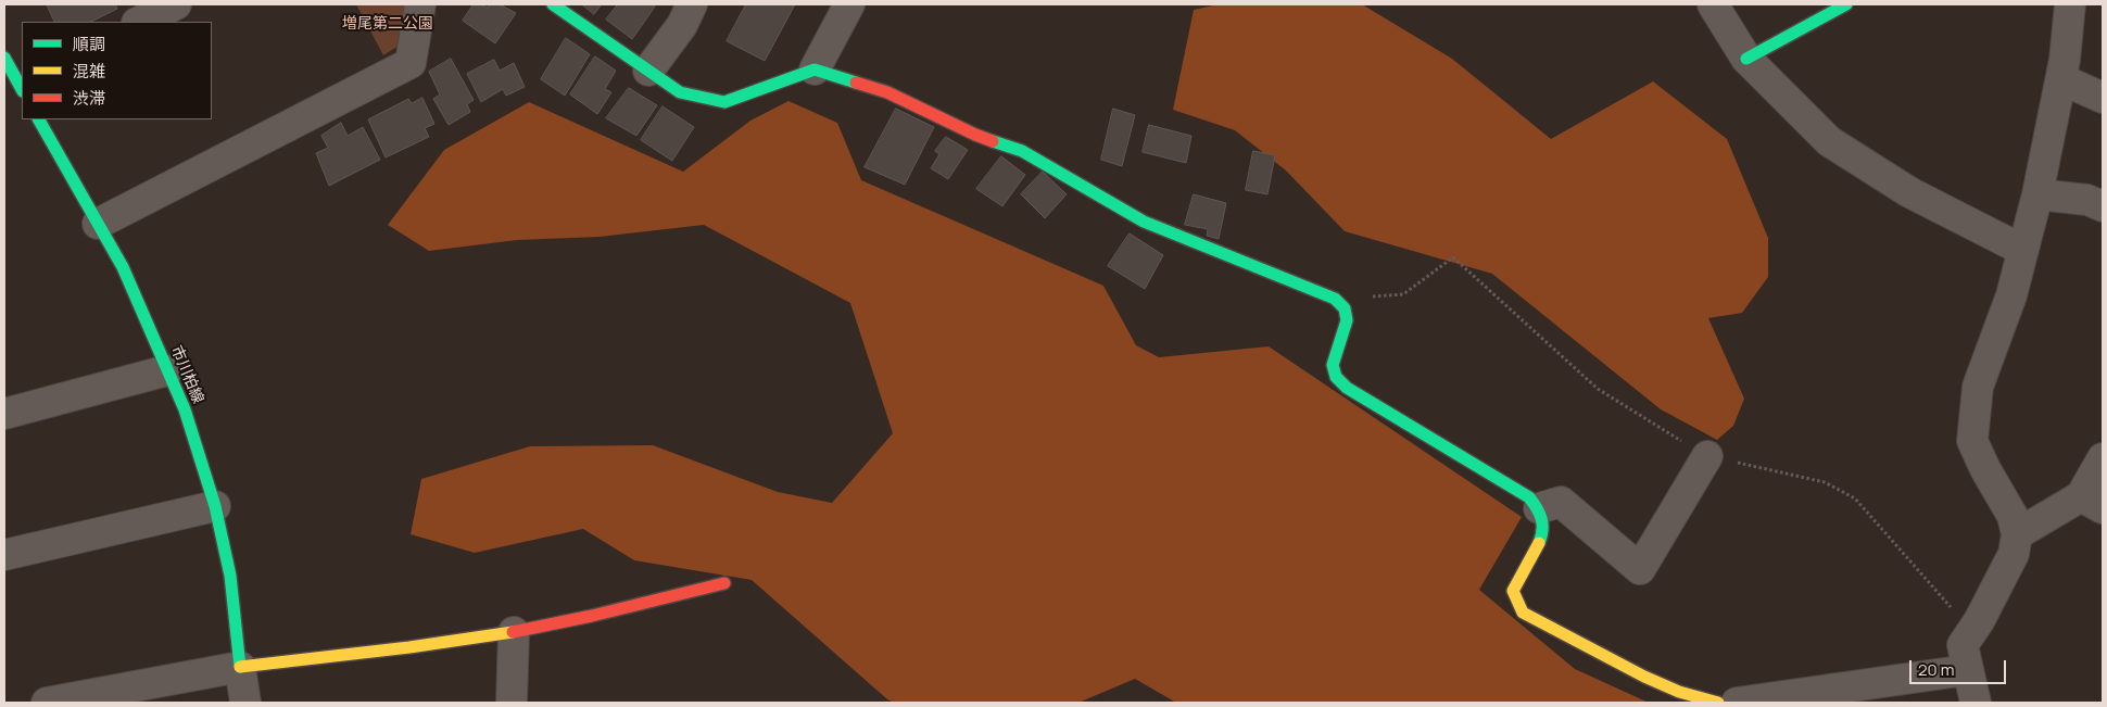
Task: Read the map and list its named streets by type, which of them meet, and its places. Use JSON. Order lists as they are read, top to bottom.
{
  "streets": {
    "street": ["市川柏線"]
  },
  "parks": ["増尾第二公園"],
  "legend": ["順調", "混雑", "渋滞"],
  "scale_bar": "20 m"
}
